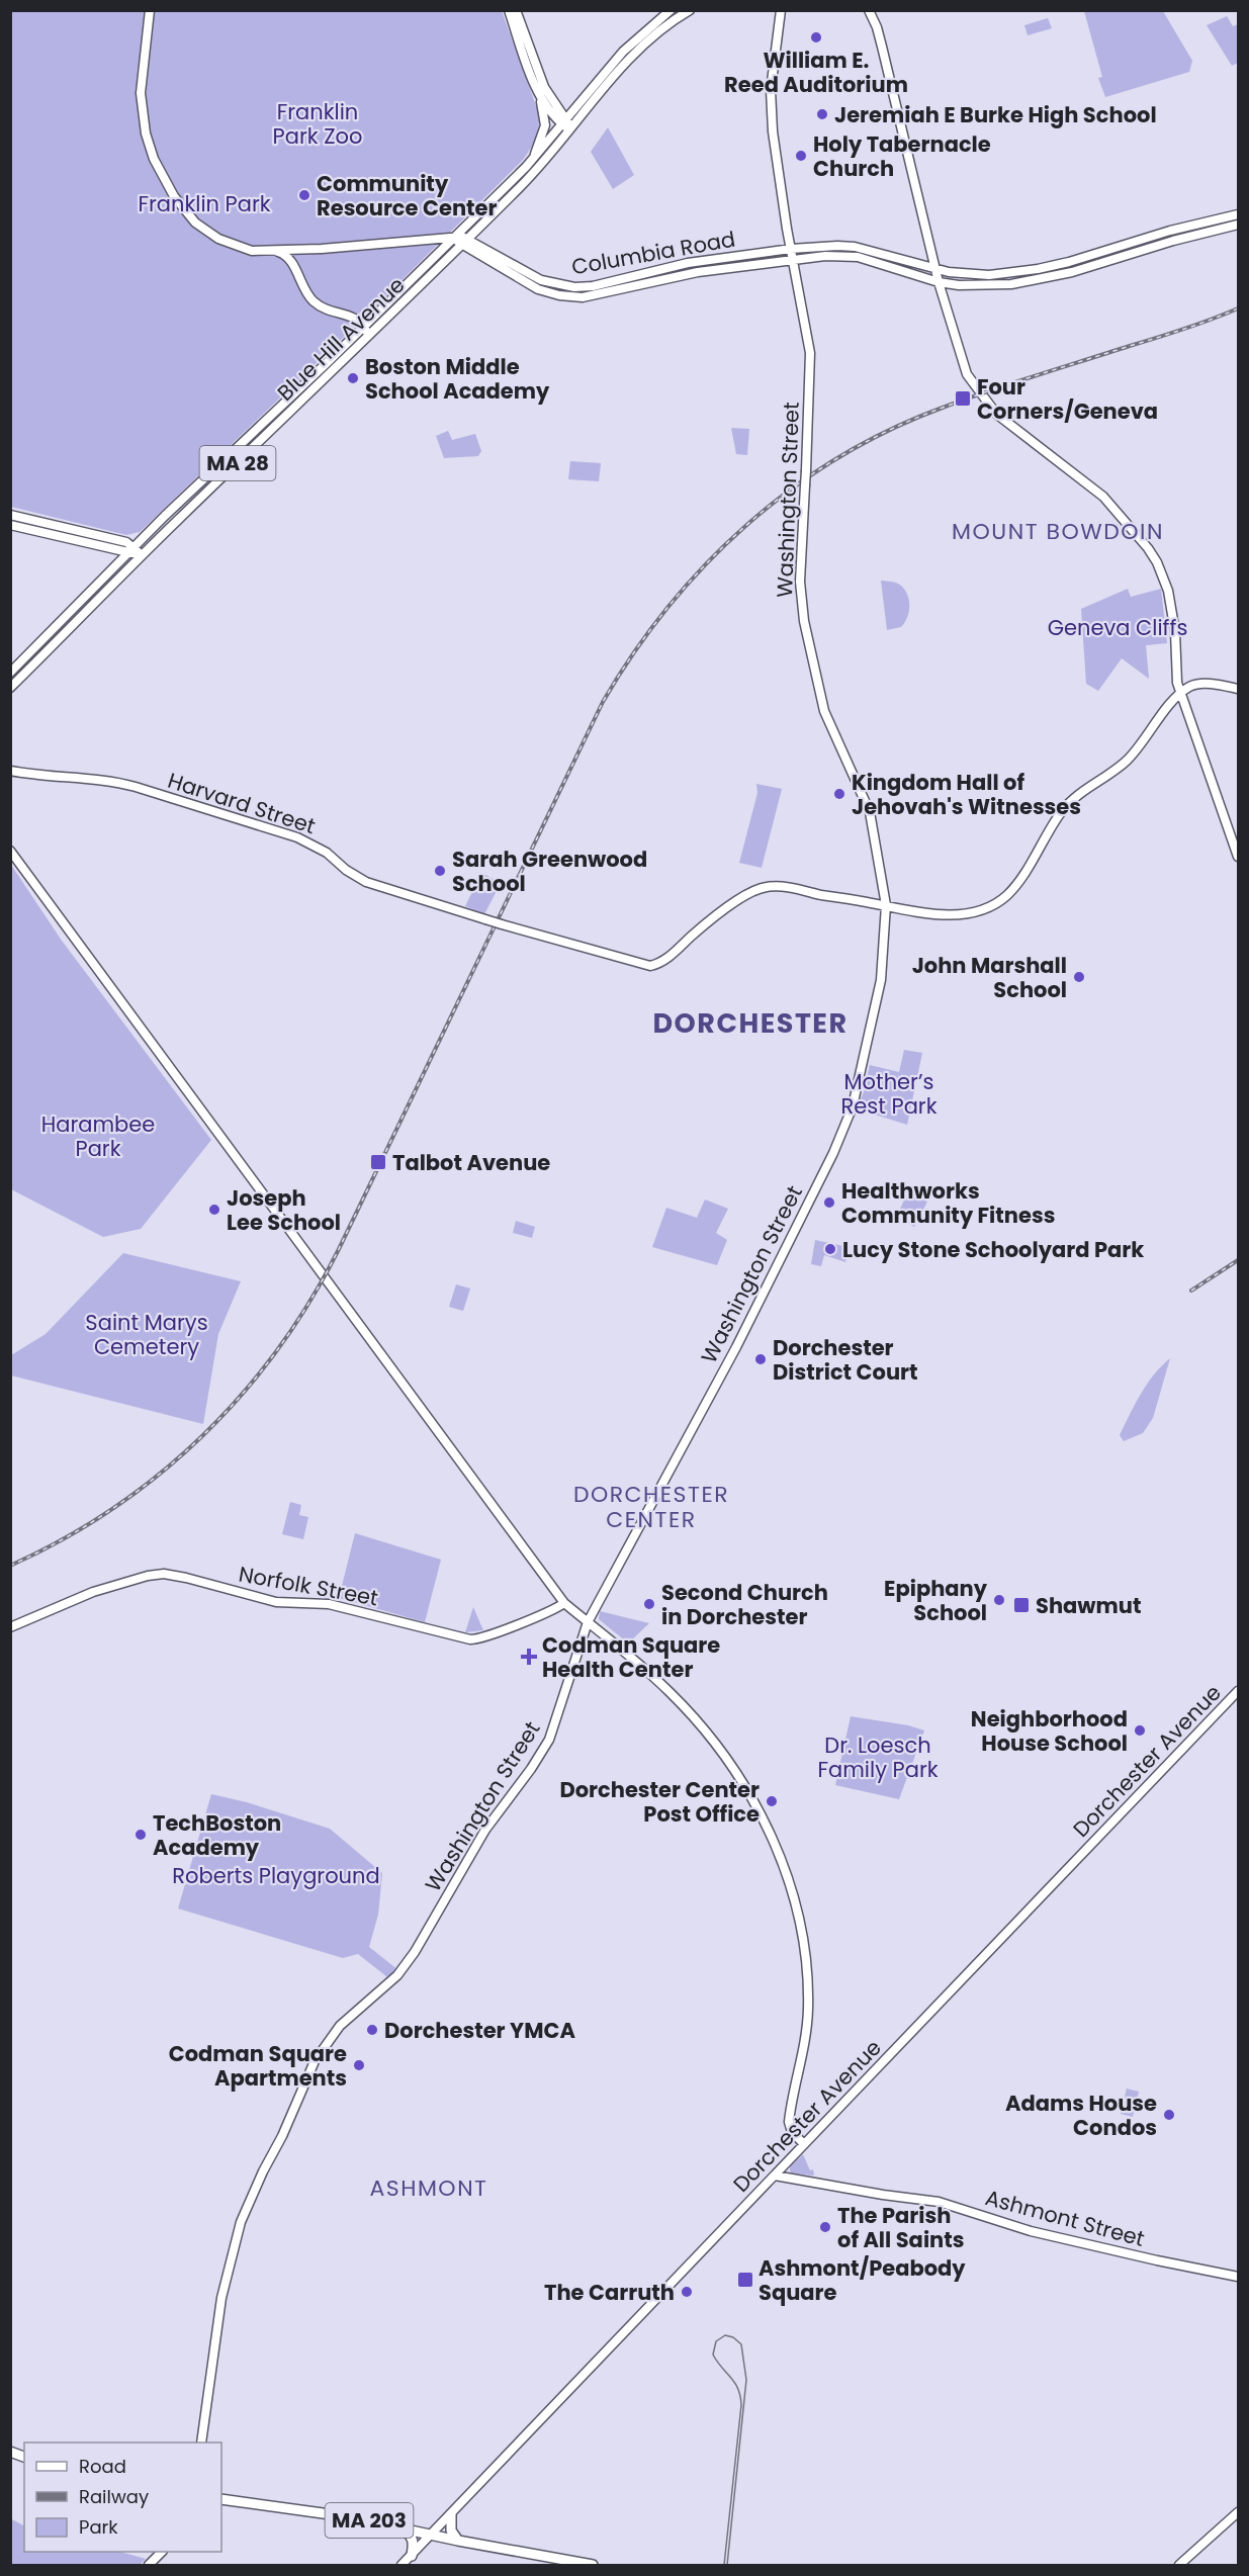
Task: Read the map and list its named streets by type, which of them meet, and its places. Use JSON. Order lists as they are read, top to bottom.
{
  "streets": {
    "highway": ["MA 203"],
    "main road": [
      "Columbia Road",
      "Blue Hill Avenue",
      "MA 28",
      "Washington Street",
      "Harvard Street",
      "Norfolk Street",
      "Dorchester Avenue",
      "Ashmont Street"
    ]
  },
  "crossings": [
    ["Columbia Road", "Blue Hill Avenue"],
    ["Columbia Road", "Washington Street"],
    ["Blue Hill Avenue", "MA 28"],
    ["Washington Street", "Harvard Street"],
    ["Dorchester Avenue", "Ashmont Street"],
    ["Dorchester Avenue", "MA 203"]
  ],
  "districts": [
    "MOUNT BOWDOIN",
    "DORCHESTER",
    "DORCHESTER CENTER",
    "ASHMONT"
  ],
  "parks": [
    "Franklin Park Zoo",
    "Franklin Park",
    "Geneva Cliffs",
    "Mother’s Rest Park",
    "Harambee Park",
    "Saint Marys Cemetery",
    "Dr. Loesch Family Park",
    "Roberts Playground"
  ],
  "places": {
    "other": [
      "William E. Reed Auditorium",
      "Jeremiah E Burke High School",
      "Holy Tabernacle Church",
      "Community Resource Center",
      "Boston Middle School Academy",
      "Kingdom Hall of Jehovah's Witnesses",
      "Sarah Greenwood School",
      "John Marshall School",
      "Healthworks Community Fitness",
      "Joseph Lee School",
      "Lucy Stone Schoolyard Park",
      "Dorchester District Court",
      "Epiphany School",
      "Second Church in Dorchester",
      "Neighborhood House School",
      "Dorchester Center Post Office",
      "TechBoston Academy",
      "Dorchester YMCA",
      "Codman Square Apartments",
      "Adams House Condos",
      "The Parish of All Saints",
      "The Carruth"
    ],
    "transit": [
      "Four Corners/Geneva",
      "Talbot Avenue",
      "Shawmut",
      "Ashmont/Peabody Square"
    ],
    "health": ["Codman Square Health Center"]
  },
  "legend": ["Road", "Railway", "Park"]
}
